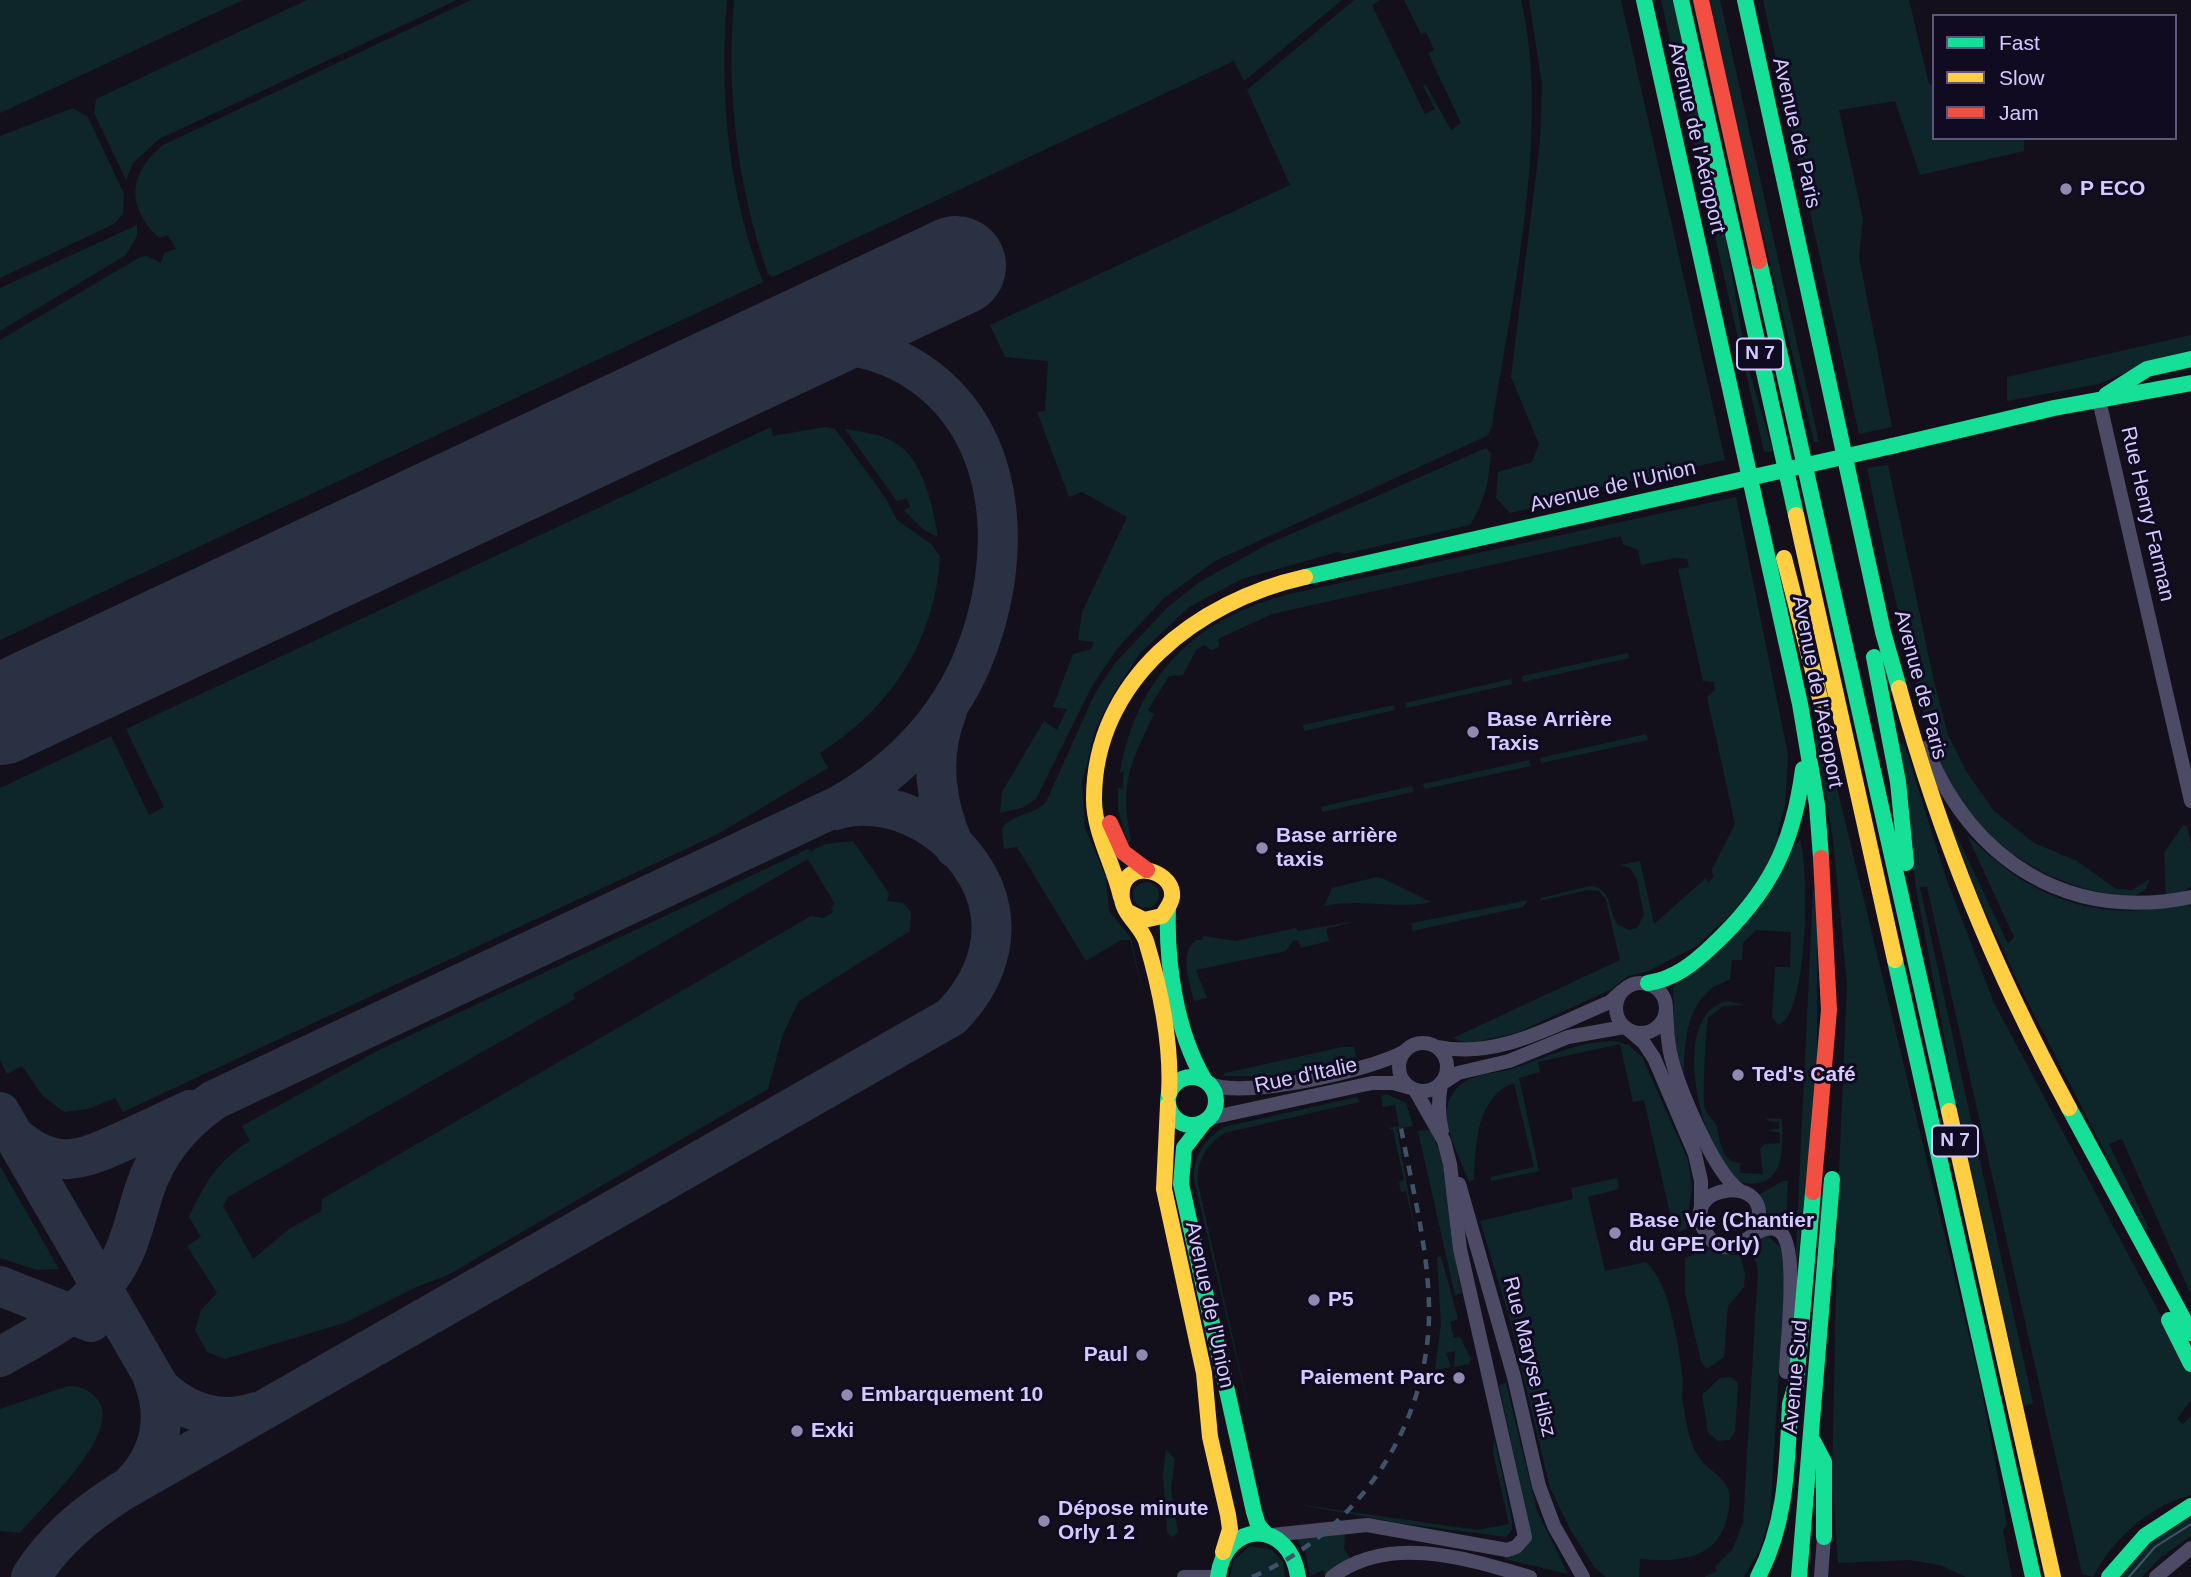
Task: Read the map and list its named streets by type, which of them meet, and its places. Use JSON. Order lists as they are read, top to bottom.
{
  "streets": {
    "main road": [
      "Avenue de Paris",
      "Avenue de l'Aéroport",
      "N 7",
      "Avenue de l'Union",
      "Avenue Sud"
    ],
    "street": ["Rue Henry Farman", "Rue d'Italie", "Rue Maryse Hilsz"]
  },
  "crossings": [
    ["Avenue de l'Union", "Rue Henry Farman"],
    ["Avenue de l'Union", "Rue d'Italie"],
    ["Avenue de l'Union", "Rue Maryse Hilsz"],
    ["Rue d'Italie", "Rue Maryse Hilsz"]
  ],
  "places": [
    "P ECO",
    "Base Arrière Taxis",
    "Base arrière taxis",
    "Ted's Café",
    "Base Vie (Chantier du GPE Orly)",
    "P5",
    "Paul",
    "Paiement Parc",
    "Embarquement 10",
    "Exki",
    "Dépose minute Orly 1 2"
  ],
  "legend": ["Fast", "Slow", "Jam"]
}
